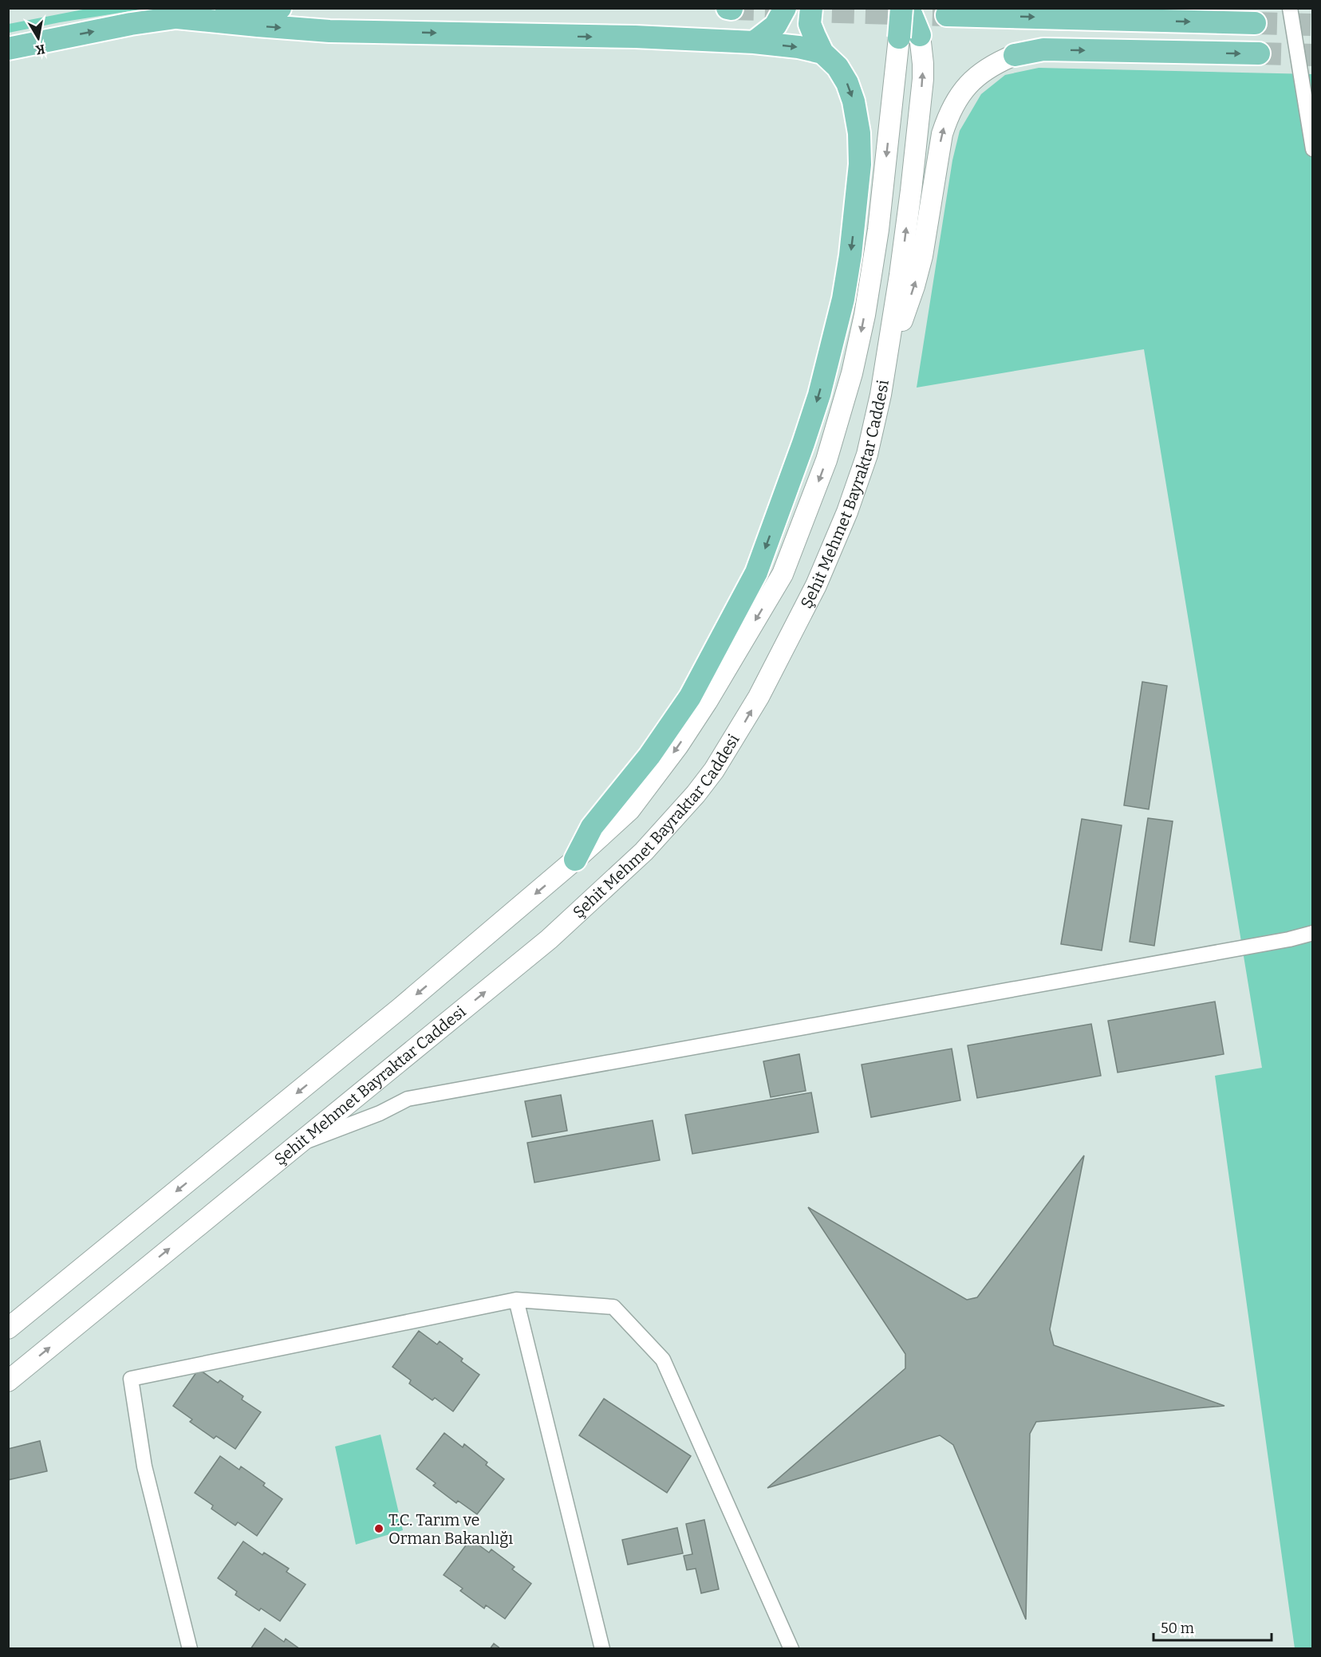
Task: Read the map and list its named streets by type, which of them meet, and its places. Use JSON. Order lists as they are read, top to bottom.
{
  "streets": {
    "main road": ["Şehit Mehmet Bayraktar Caddesi"]
  },
  "places": ["T.C. Tarım ve Orman Bakanlığı"],
  "scale_bar": "50 m",
  "north": "bottom"
}
